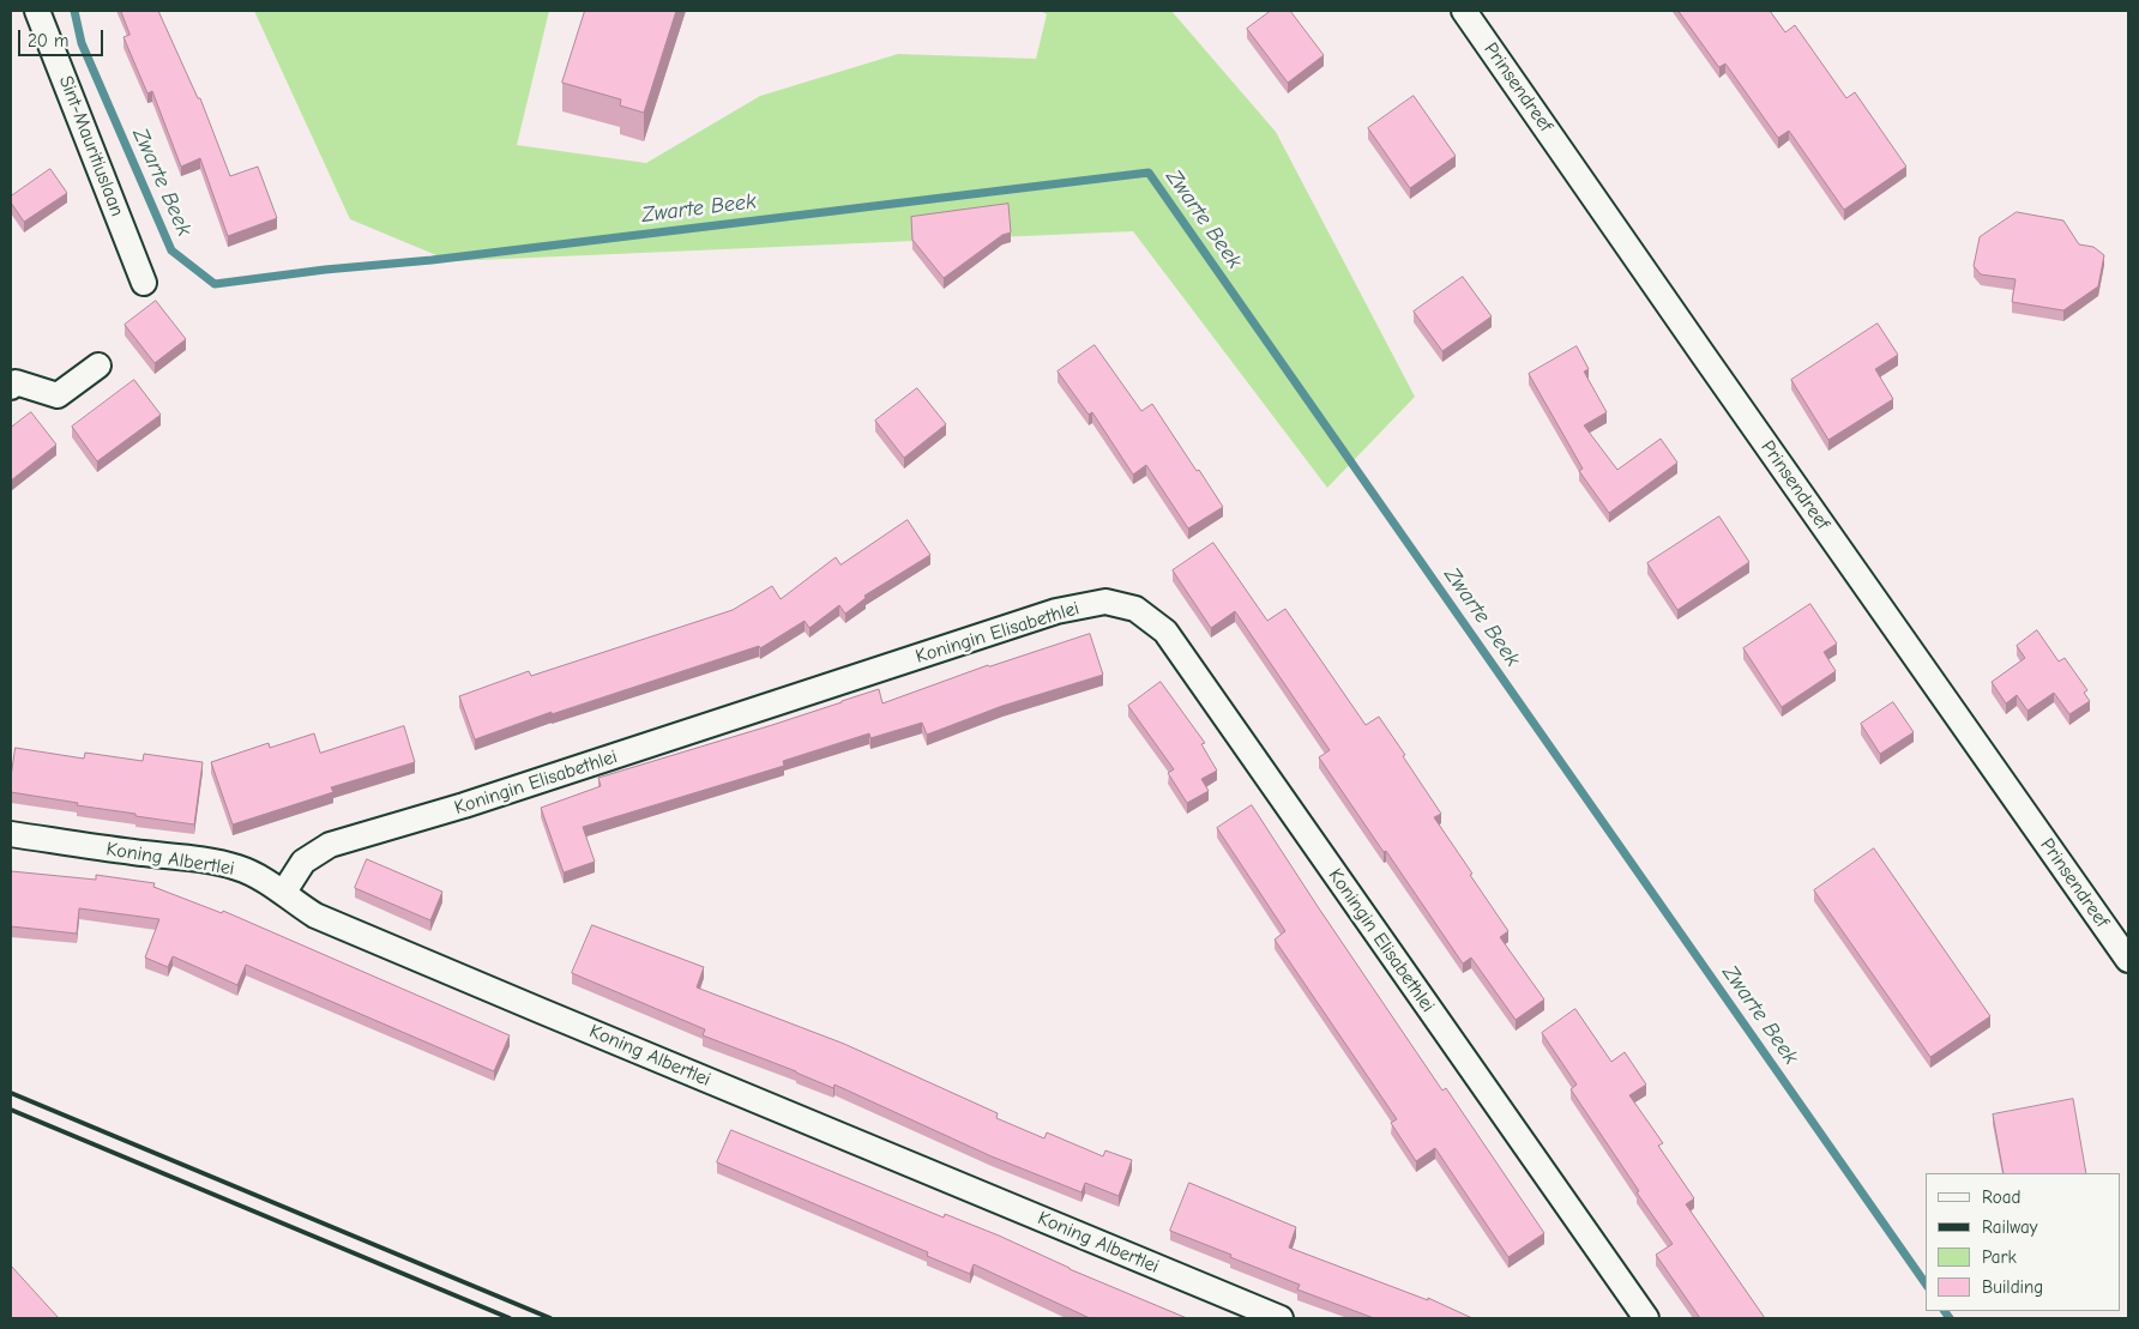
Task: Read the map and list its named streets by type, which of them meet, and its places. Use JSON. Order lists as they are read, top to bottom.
{
  "streets": {
    "street": [
      "Prinsendreef",
      "Sint-Mauritiuslaan",
      "Koningin Elisabethlei",
      "Koning Albertlei"
    ]
  },
  "crossings": [
    ["Koningin Elisabethlei", "Koning Albertlei"]
  ],
  "water": ["Zwarte Beek"],
  "legend": [
    "Road",
    "Railway",
    "Park",
    "Building"
  ],
  "scale_bar": "20 m"
}
